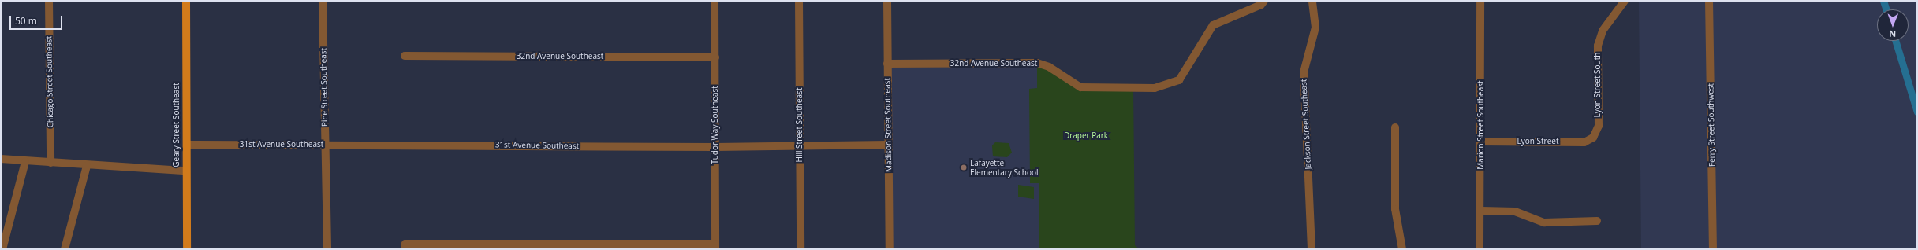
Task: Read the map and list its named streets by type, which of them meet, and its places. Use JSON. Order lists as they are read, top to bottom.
{
  "streets": {
    "main road": ["Geary Street Southeast"],
    "street": [
      "32nd Avenue Southeast",
      "Chicago Street Southeast",
      "Lyon Street South",
      "Pine Street Southeast",
      "Jackson Street Southeast",
      "Tudor Way Southeast",
      "Hill Street Southeast",
      "Madison Street Southeast",
      "Marion Street Southeast",
      "Ferry Street Southwest",
      "Lyon Street",
      "31st Avenue Southeast"
    ]
  },
  "crossings": [
    ["32nd Avenue Southeast", "Tudor Way Southeast"],
    ["32nd Avenue Southeast", "Madison Street Southeast"],
    ["Lyon Street South", "Lyon Street"],
    ["Pine Street Southeast", "31st Avenue Southeast"],
    ["Geary Street Southeast", "31st Avenue Southeast"],
    ["Tudor Way Southeast", "31st Avenue Southeast"],
    ["Hill Street Southeast", "31st Avenue Southeast"],
    ["Madison Street Southeast", "31st Avenue Southeast"],
    ["Marion Street Southeast", "Lyon Street"]
  ],
  "parks": ["Draper Park"],
  "places": ["Lafayette Elementary School"],
  "scale_bar": "50 m",
  "north": "bottom"
}
